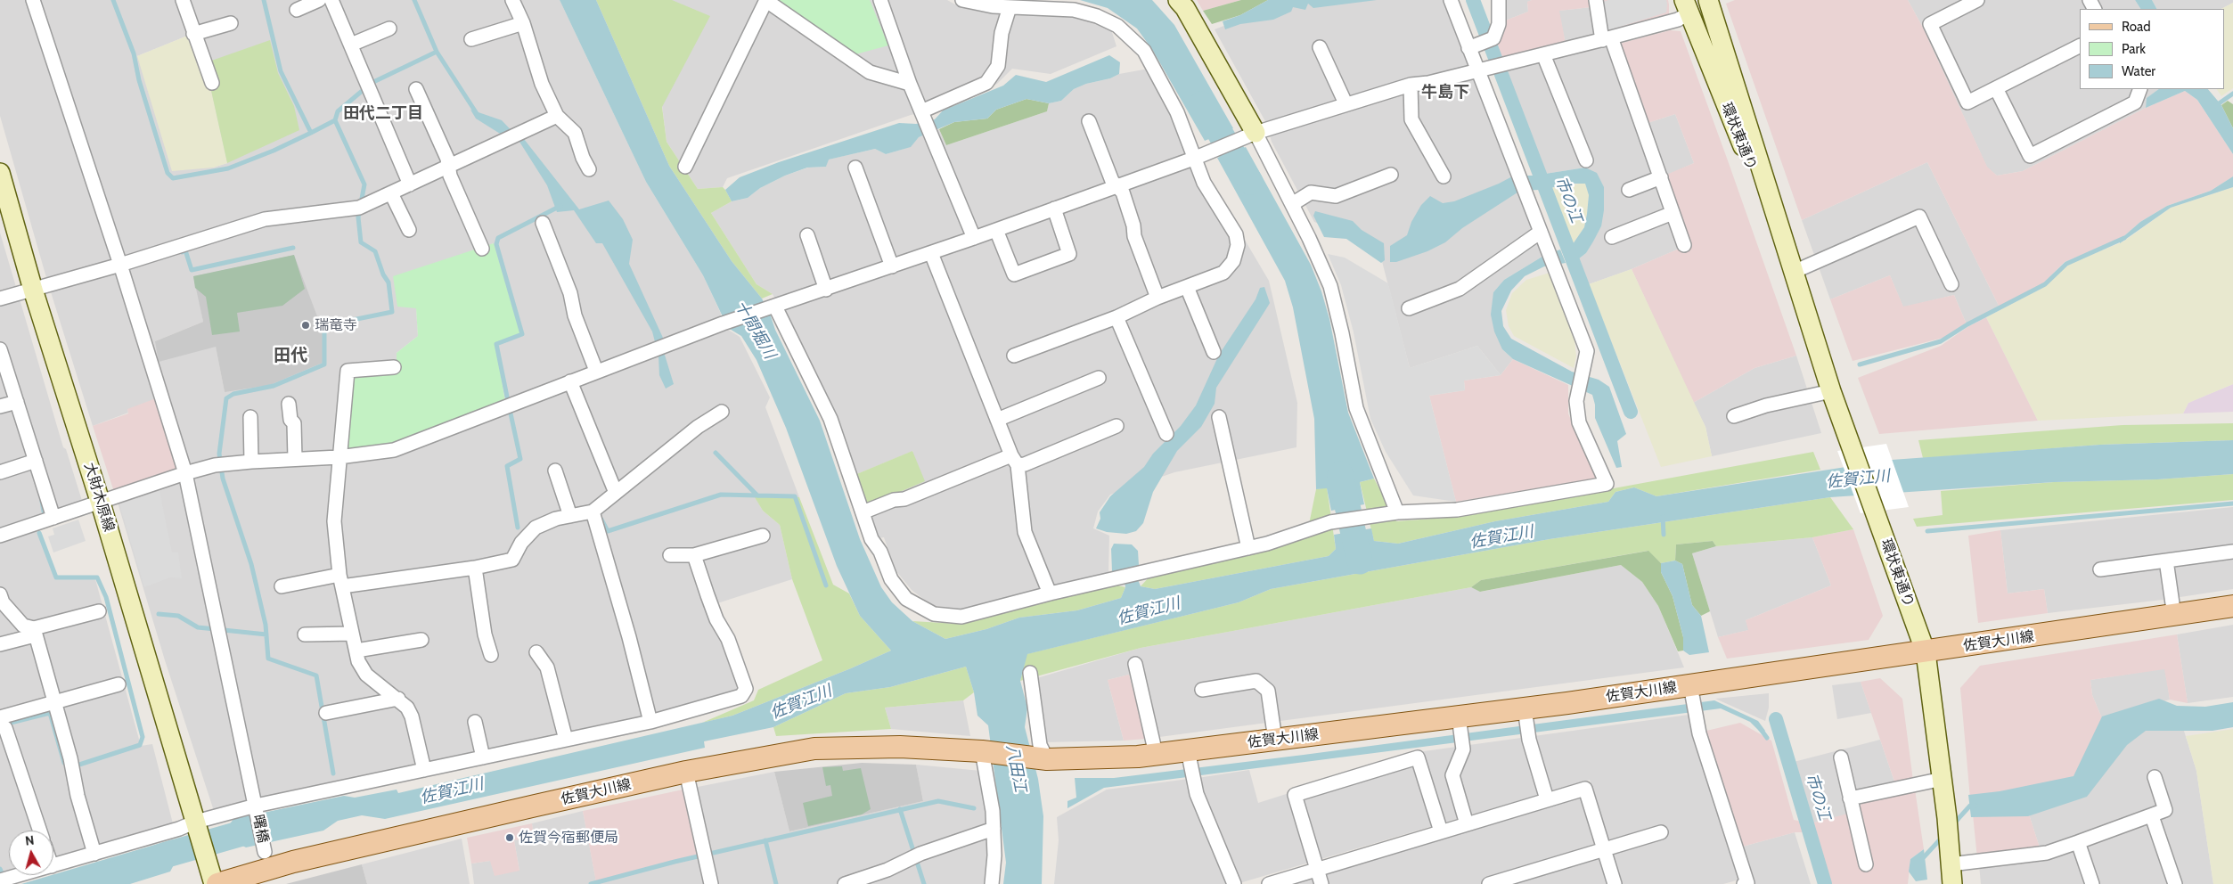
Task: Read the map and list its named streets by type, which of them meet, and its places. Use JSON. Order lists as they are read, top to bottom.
{
  "streets": {
    "main road": ["環状東通り", "大財木原線", "佐賀大川線"],
    "street": ["曙橋"]
  },
  "crossings": [
    ["環状東通り", "佐賀大川線"],
    ["大財木原線", "佐賀大川線"]
  ],
  "districts": ["牛島下", "田代二丁目", "田代"],
  "water": [
    "市の江",
    "十間堀川",
    "佐賀江川",
    "八田江"
  ],
  "places": ["瑞竜寺", "佐賀今宿郵便局"],
  "legend": ["Road", "Park", "Water"],
  "north": "top"
}
